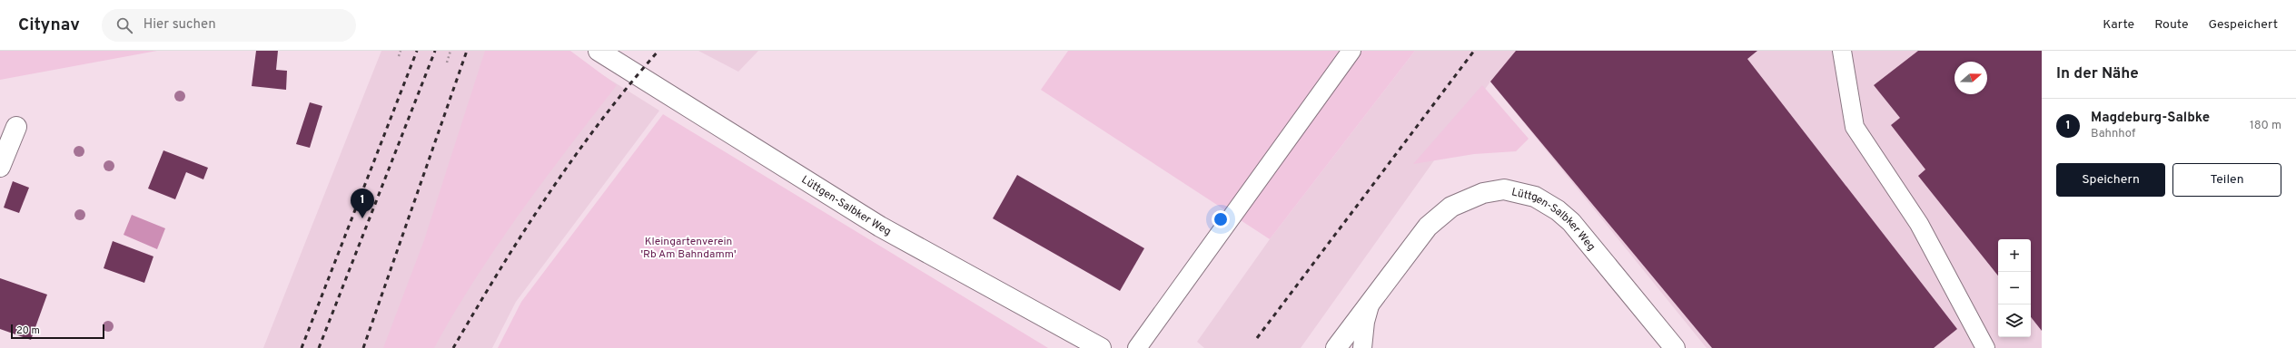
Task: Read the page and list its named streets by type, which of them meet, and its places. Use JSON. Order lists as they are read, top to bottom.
{
  "streets": {
    "street": ["Lüttgen-Salbker Weg"]
  },
  "parks": ["Kleingartenverein 'Rb Am Bahndamm'"],
  "scale_bar": "20 m",
  "north": "right",
  "page": {
    "header": "Citynav",
    "search": "Hier suchen",
    "nav": ["Karte", "Route", "Gespeichert"],
    "heading": "In der Nähe",
    "list": [
      {
        "mark": "1",
        "name": "Magdeburg-Salbke",
        "note": "Bahnhof",
        "value": "180 m"
      }
    ],
    "buttons": ["Speichern", "Teilen"],
    "pins": "1",
    "map_buttons": ["+", "−"],
    "scale": "20 m"
  }
}
